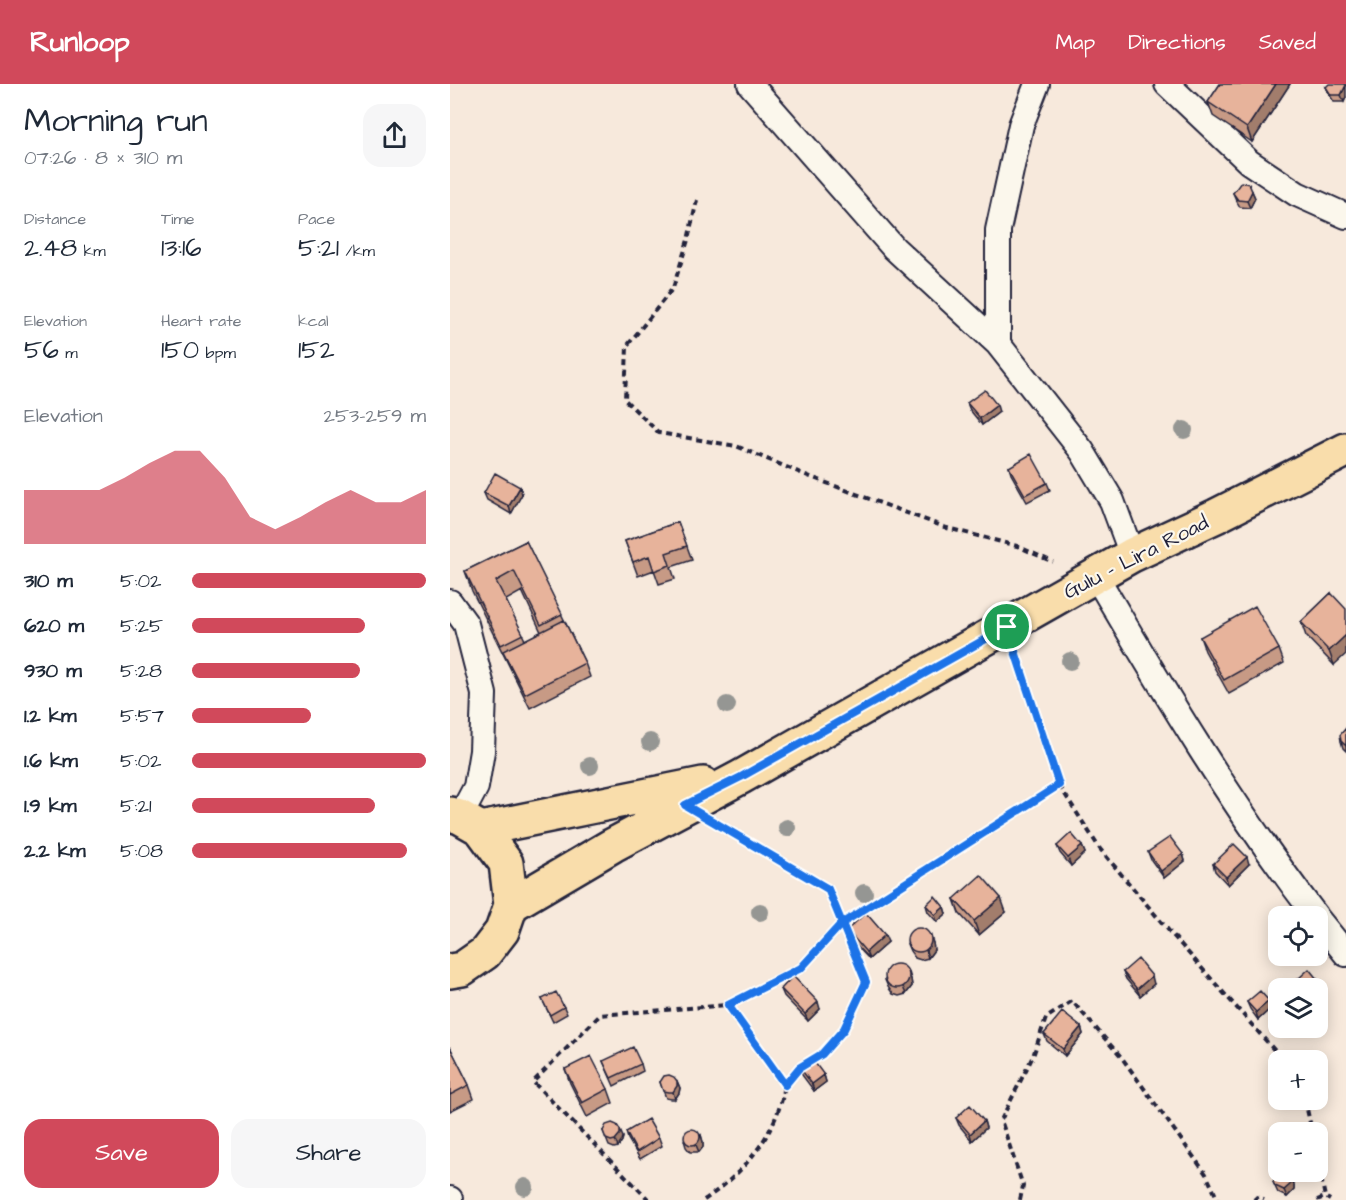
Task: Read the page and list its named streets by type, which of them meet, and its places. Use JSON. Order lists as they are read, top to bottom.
{
  "streets": {
    "main road": ["Gulu - Lira Road"]
  },
  "page": {
    "header": "Runloop",
    "nav": ["Map", "Directions", "Saved"],
    "heading": ["Morning run", "07:26 · 8 × 310 m"],
    "stats": [
      ["Distance", "2.48 km"],
      ["Time", "13:16"],
      ["Pace", "5:21 /km"],
      ["Elevation", "56 m"],
      ["Heart rate", "150 bpm"],
      ["kcal", "152"]
    ],
    "chart": ["Elevation", "253–259 m"],
    "list": [
      {
        "name": "310 m",
        "note": "5:02"
      },
      {
        "name": "620 m",
        "note": "5:25"
      },
      {
        "name": "930 m",
        "note": "5:28"
      },
      {
        "name": "1.2 km",
        "note": "5:57"
      },
      {
        "name": "1.6 km",
        "note": "5:02"
      },
      {
        "name": "1.9 km",
        "note": "5:21"
      },
      {
        "name": "2.2 km",
        "note": "5:08"
      }
    ],
    "map_buttons": ["+", "−"],
    "buttons": ["Save", "Share"]
  }
}
